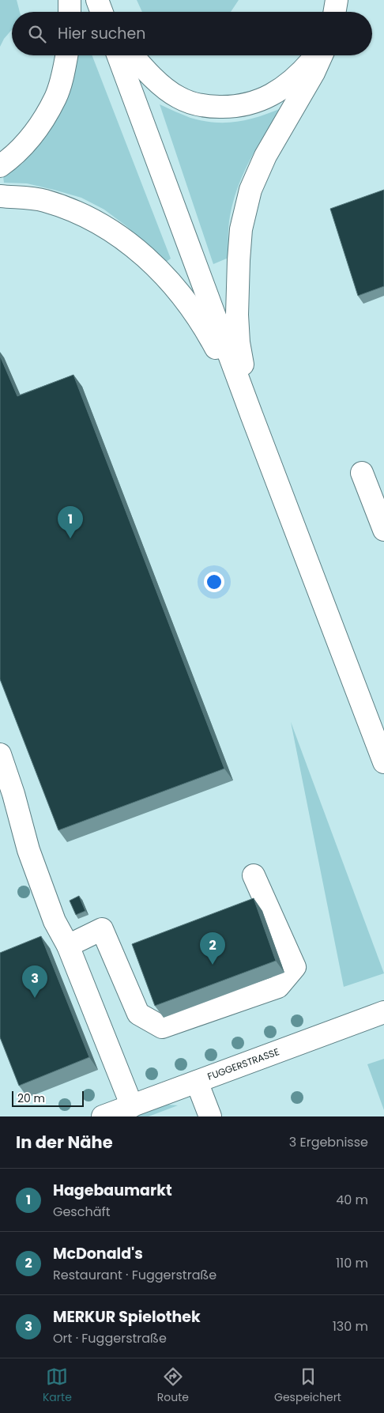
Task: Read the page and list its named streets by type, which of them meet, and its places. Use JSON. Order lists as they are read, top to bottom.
{
  "streets": {
    "main road": ["FUGGERSTRASSE"]
  },
  "scale_bar": "20 m",
  "page": {
    "search": "Hier suchen",
    "pins": ["1", "2", "3"],
    "scale": "20 m",
    "heading": ["In der Nähe", "3 Ergebnisse"],
    "list": [
      {
        "mark": "1",
        "name": "Hagebaumarkt",
        "note": "Geschäft",
        "value": "40 m"
      },
      {
        "mark": "2",
        "name": "McDonald's",
        "note": "Restaurant · Fuggerstraße",
        "value": "110 m"
      },
      {
        "mark": "3",
        "name": "MERKUR Spielothek",
        "note": "Ort · Fuggerstraße",
        "value": "130 m"
      }
    ],
    "nav": ["Karte", "Route", "Gespeichert"]
  }
}
